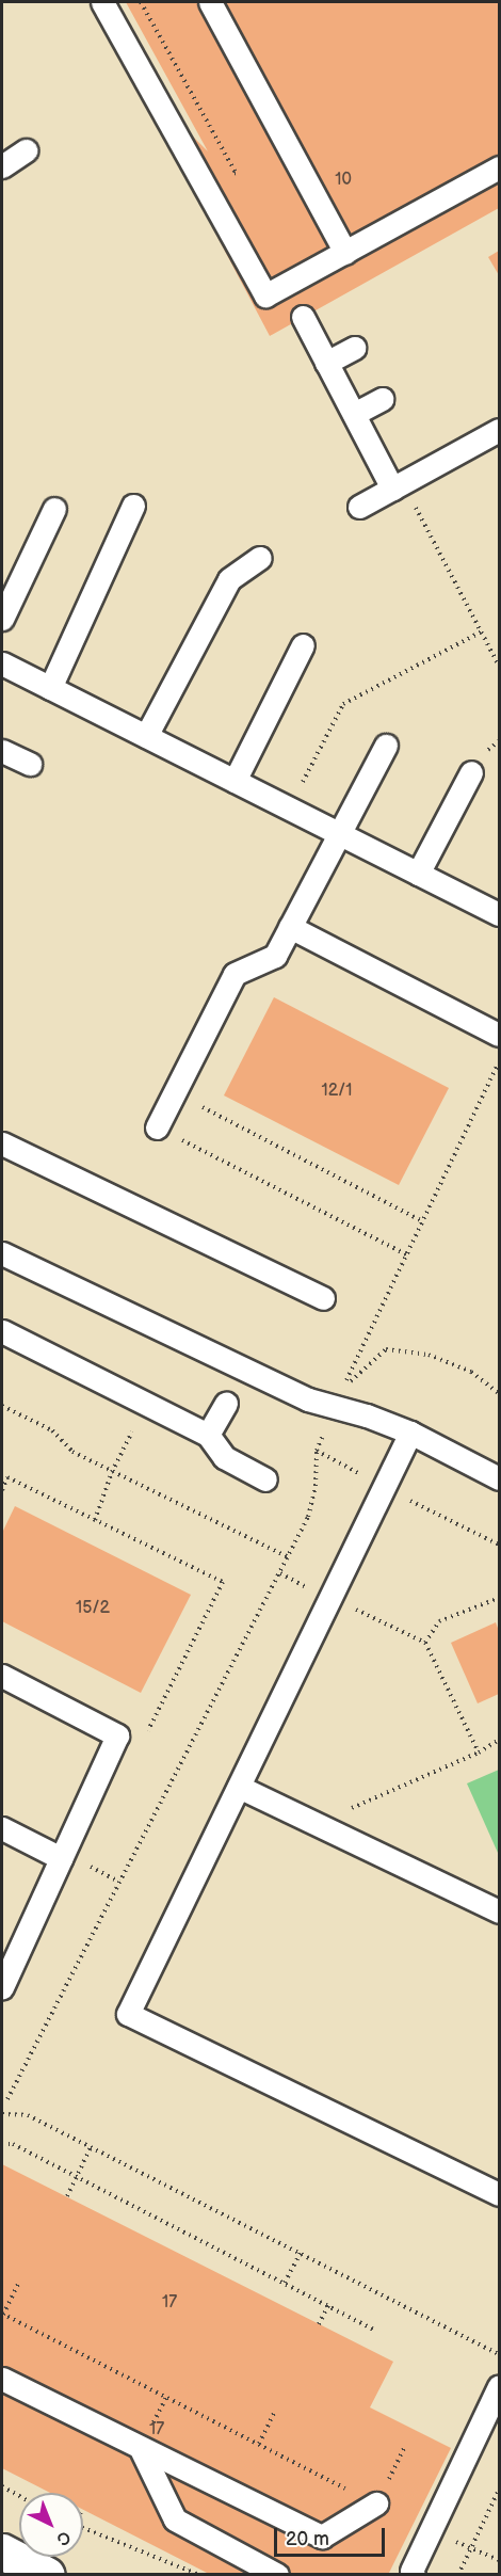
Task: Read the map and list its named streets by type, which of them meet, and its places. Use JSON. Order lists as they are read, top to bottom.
{
  "house_numbers": [
    "10",
    "12/1",
    "15/2",
    "17",
    "17"
  ],
  "scale_bar": "20 m",
  "north": "bottom right"
}
